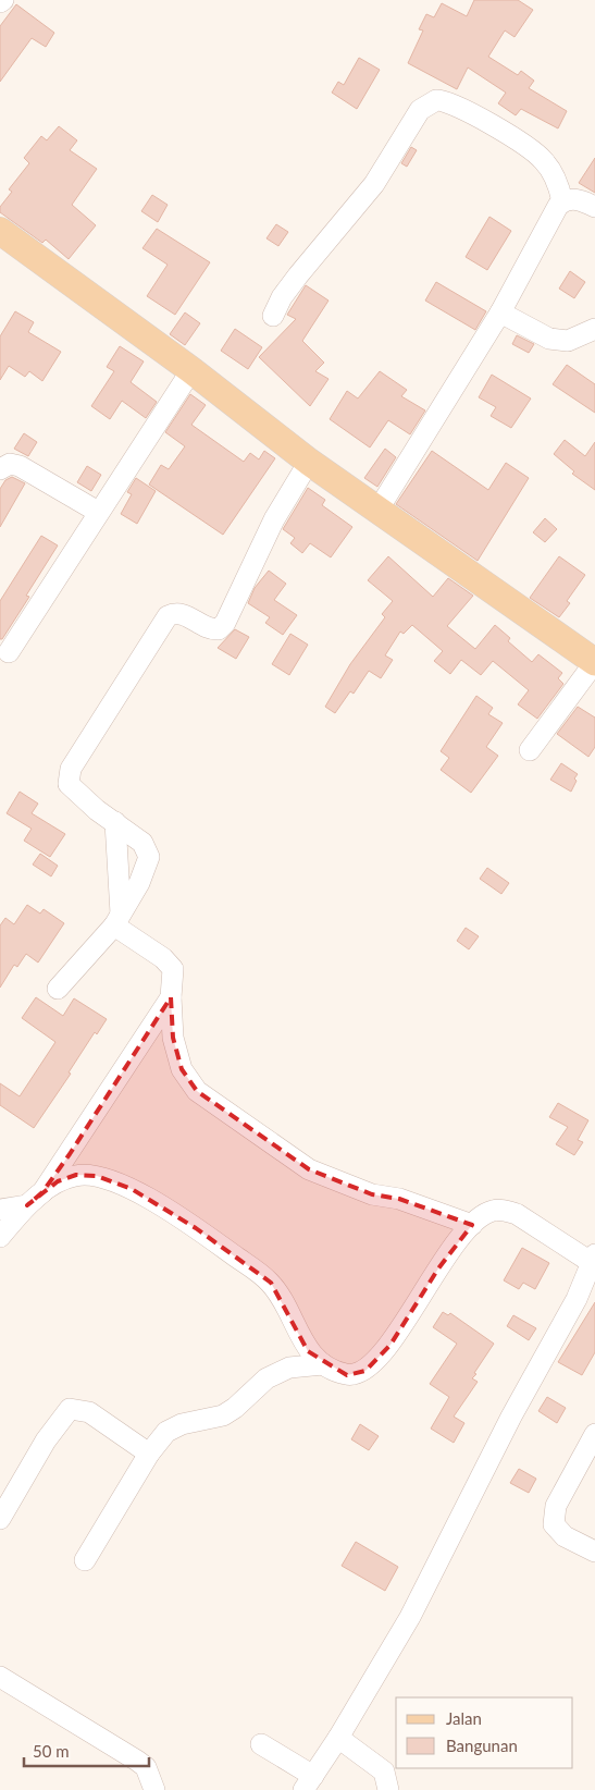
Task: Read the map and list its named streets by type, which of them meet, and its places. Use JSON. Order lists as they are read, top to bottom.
{
  "legend": ["Jalan", "Bangunan"],
  "scale_bar": "50 m"
}
